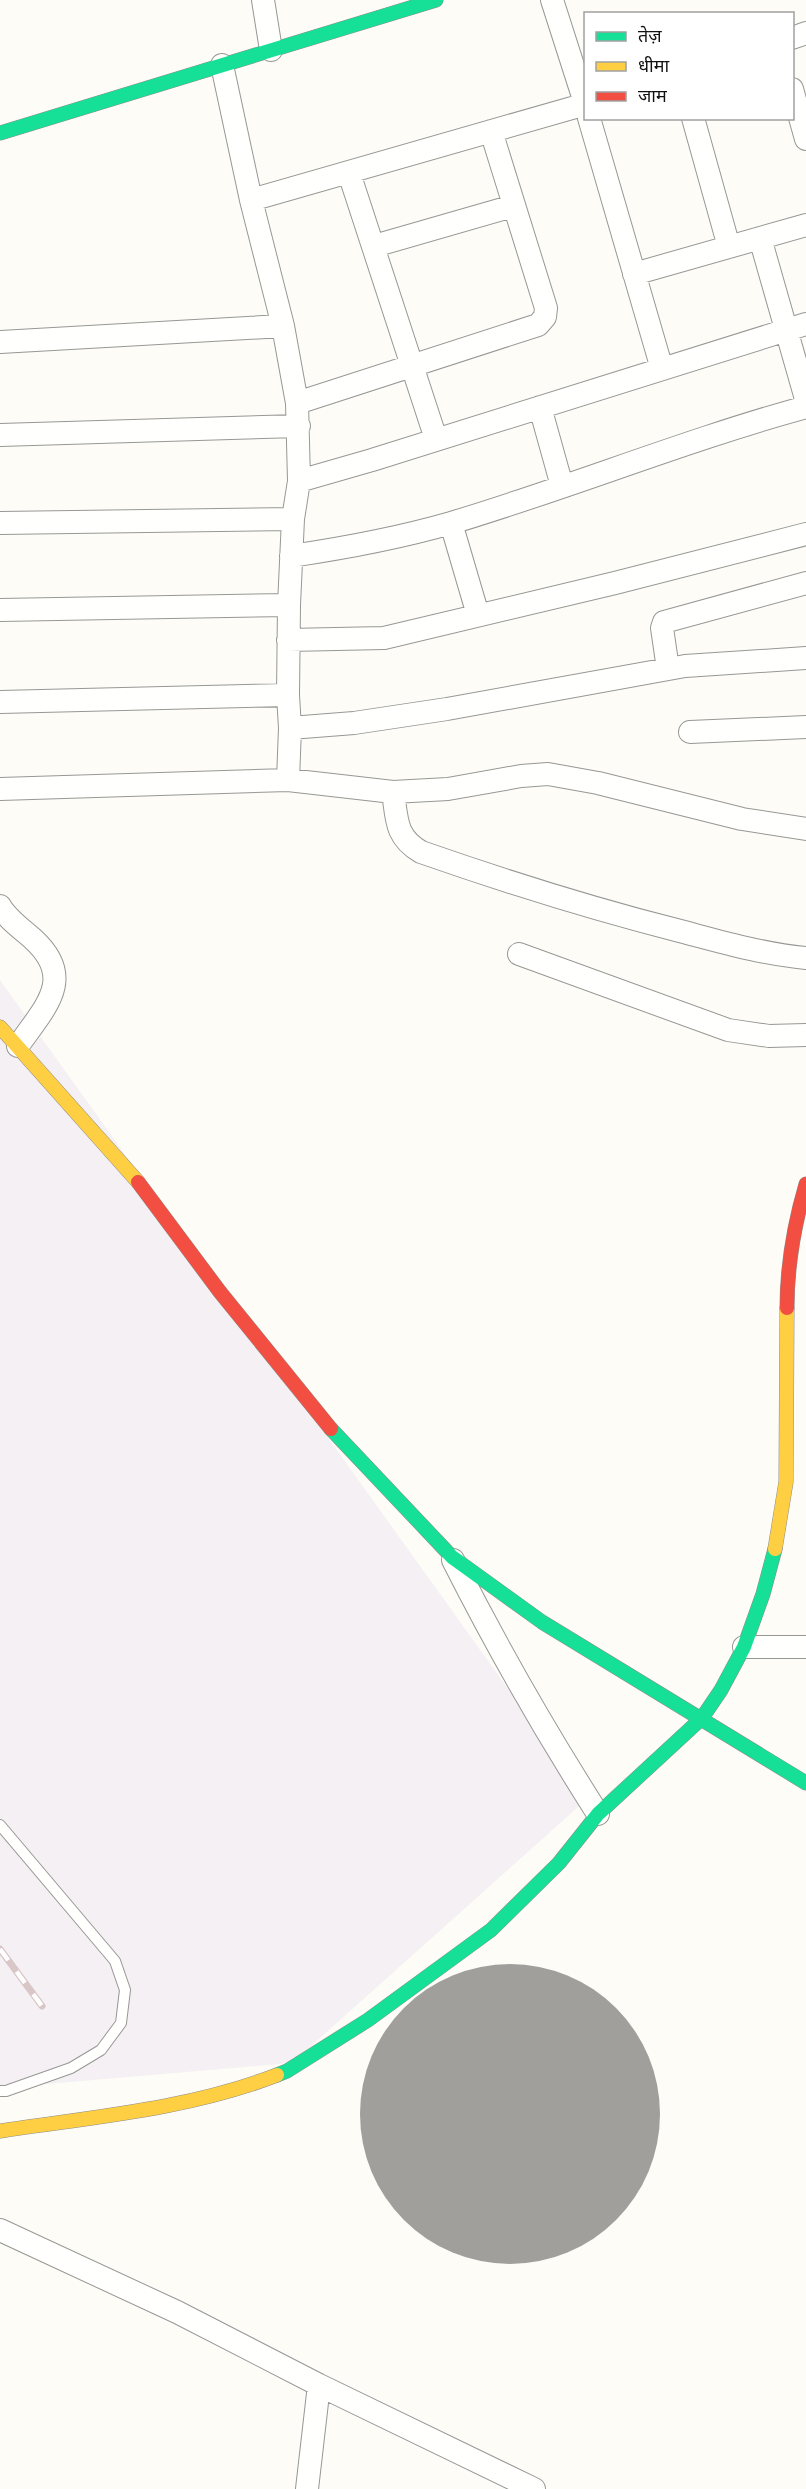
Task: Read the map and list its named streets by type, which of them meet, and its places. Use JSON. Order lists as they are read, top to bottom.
{
  "legend": ["तेज़", "धीमा", "जाम"]
}
